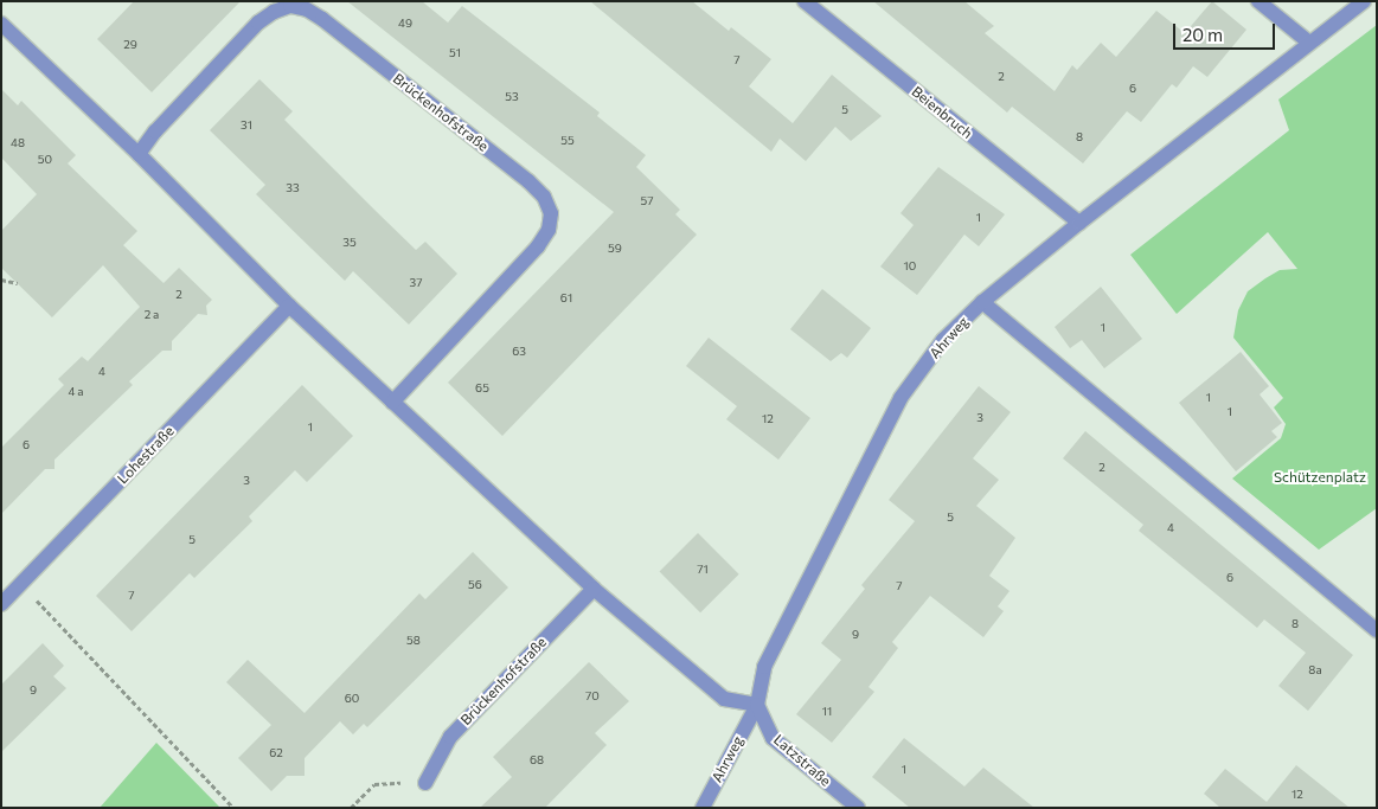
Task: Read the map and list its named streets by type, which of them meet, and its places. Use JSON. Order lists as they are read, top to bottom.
{
  "streets": {
    "street": [
      "Brückenhofstraße",
      "Beienbruch",
      "Ahrweg",
      "Lohestraße",
      "Latzstraße"
    ]
  },
  "crossings": [
    ["Beienbruch", "Ahrweg"],
    ["Ahrweg", "Latzstraße"]
  ],
  "parks": ["Schützenplatz"],
  "house_numbers": [
    "49",
    "29",
    "51",
    "7",
    "2",
    "6",
    "53",
    "5",
    "31",
    "8",
    "55",
    "48",
    "50",
    "33",
    "57",
    "1",
    "35",
    "59",
    "10",
    "37",
    "2",
    "61",
    "2 a",
    "1",
    "63",
    "4",
    "65",
    "4 a",
    "1",
    "1",
    "3",
    "12",
    "1",
    "6",
    "2",
    "3",
    "5",
    "4",
    "5",
    "71",
    "6",
    "56",
    "7",
    "7",
    "8",
    "9",
    "58",
    "8a",
    "9",
    "70",
    "60",
    "11",
    "62",
    "68",
    "1",
    "12"
  ],
  "scale_bar": "20 m"
}
